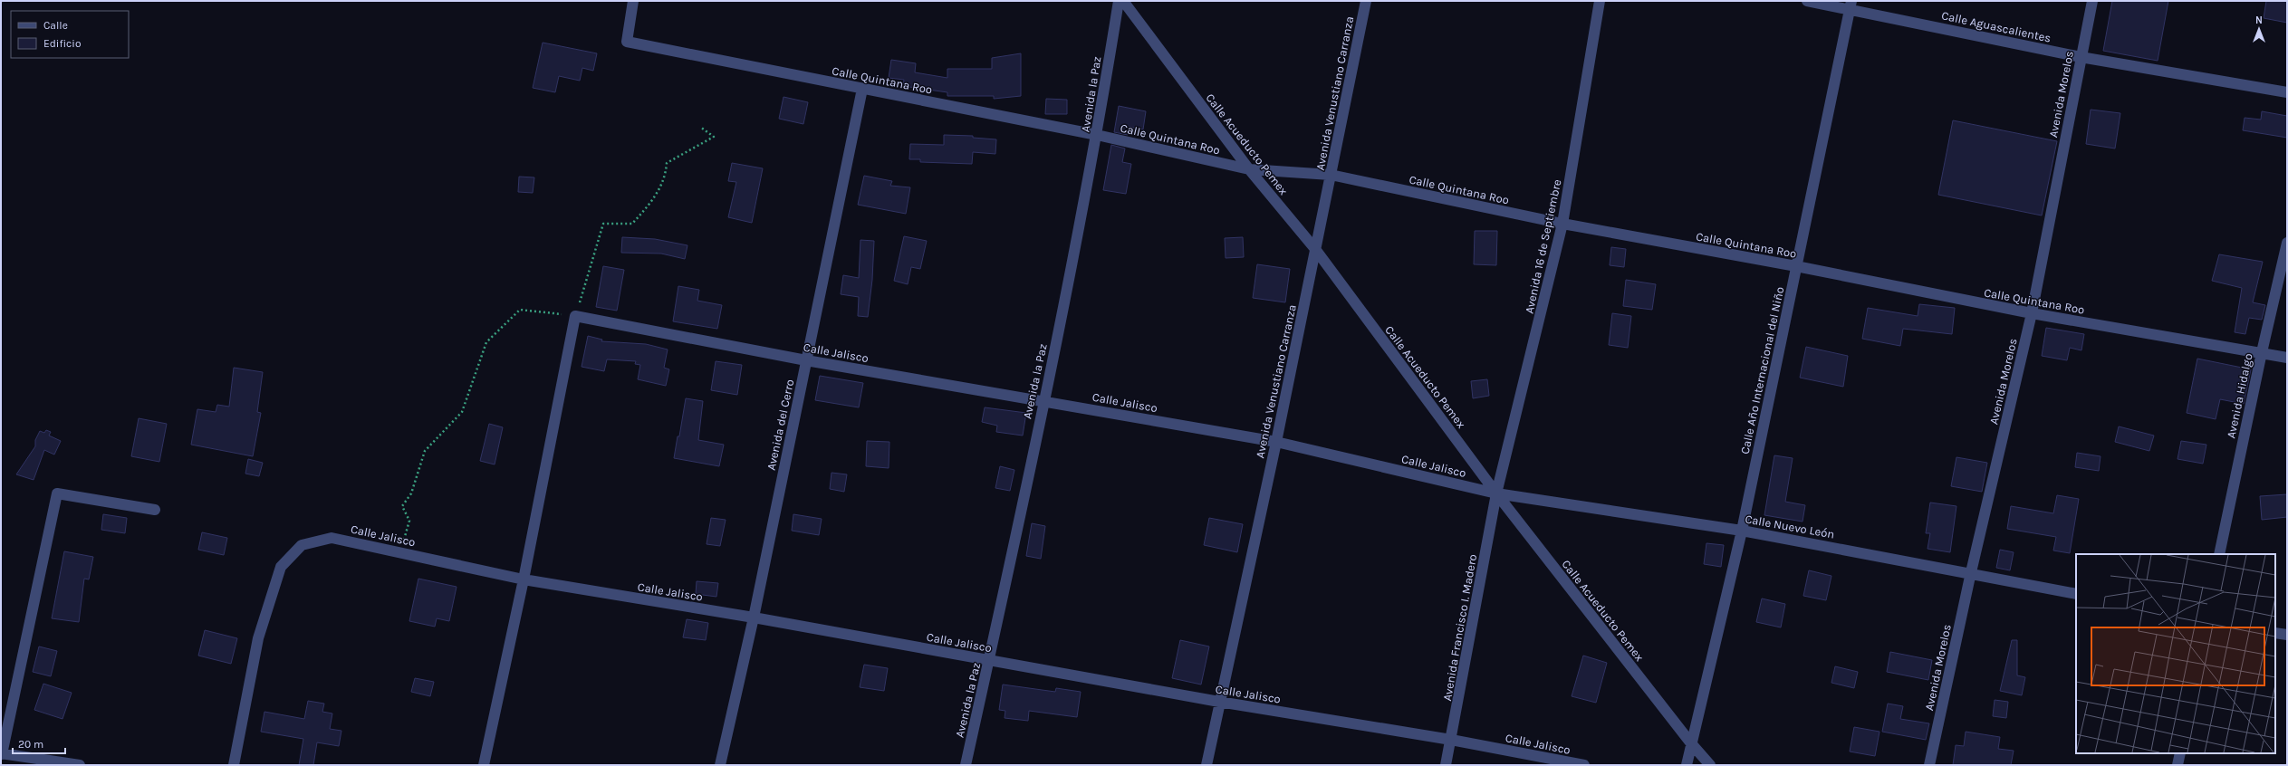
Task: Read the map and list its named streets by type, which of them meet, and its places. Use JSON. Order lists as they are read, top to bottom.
{
  "streets": {
    "street": [
      "Calle Aguascalientes",
      "Calle Quintana Roo",
      "Avenida Venustiano Carranza",
      "Avenida la Paz",
      "Avenida Morelos",
      "Calle Acueducto Pemex",
      "Avenida 16 de Septiembre",
      "Calle Jalisco",
      "Calle Año Internacional del Niño",
      "Avenida Hidalgo",
      "Avenida del Cerro",
      "Calle Nuevo León",
      "Avenida Francisco I. Madero"
    ]
  },
  "crossings": [
    ["Calle Aguascalientes", "Avenida Morelos"],
    ["Calle Aguascalientes", "Calle Año Internacional del Niño"],
    ["Calle Quintana Roo", "Avenida Venustiano Carranza"],
    ["Calle Quintana Roo", "Avenida la Paz"],
    ["Calle Quintana Roo", "Avenida Morelos"],
    ["Calle Quintana Roo", "Calle Acueducto Pemex"],
    ["Calle Quintana Roo", "Avenida 16 de Septiembre"],
    ["Calle Quintana Roo", "Calle Año Internacional del Niño"],
    ["Calle Quintana Roo", "Avenida Hidalgo"],
    ["Calle Quintana Roo", "Avenida del Cerro"],
    ["Avenida Venustiano Carranza", "Calle Acueducto Pemex"],
    ["Avenida Venustiano Carranza", "Calle Jalisco"],
    ["Avenida la Paz", "Calle Jalisco"],
    ["Avenida Morelos", "Calle Nuevo León"],
    ["Calle Acueducto Pemex", "Avenida 16 de Septiembre"],
    ["Calle Acueducto Pemex", "Calle Jalisco"],
    ["Calle Acueducto Pemex", "Calle Año Internacional del Niño"],
    ["Calle Acueducto Pemex", "Calle Nuevo León"],
    ["Calle Acueducto Pemex", "Avenida Francisco I. Madero"],
    ["Avenida 16 de Septiembre", "Calle Jalisco"],
    ["Avenida 16 de Septiembre", "Calle Nuevo León"],
    ["Avenida 16 de Septiembre", "Avenida Francisco I. Madero"],
    ["Calle Jalisco", "Avenida del Cerro"],
    ["Calle Jalisco", "Calle Nuevo León"],
    ["Calle Jalisco", "Avenida Francisco I. Madero"],
    ["Calle Año Internacional del Niño", "Calle Nuevo León"],
    ["Calle Nuevo León", "Avenida Francisco I. Madero"]
  ],
  "legend": ["Calle", "Edificio"],
  "scale_bar": "20 m",
  "north": "top"
}
